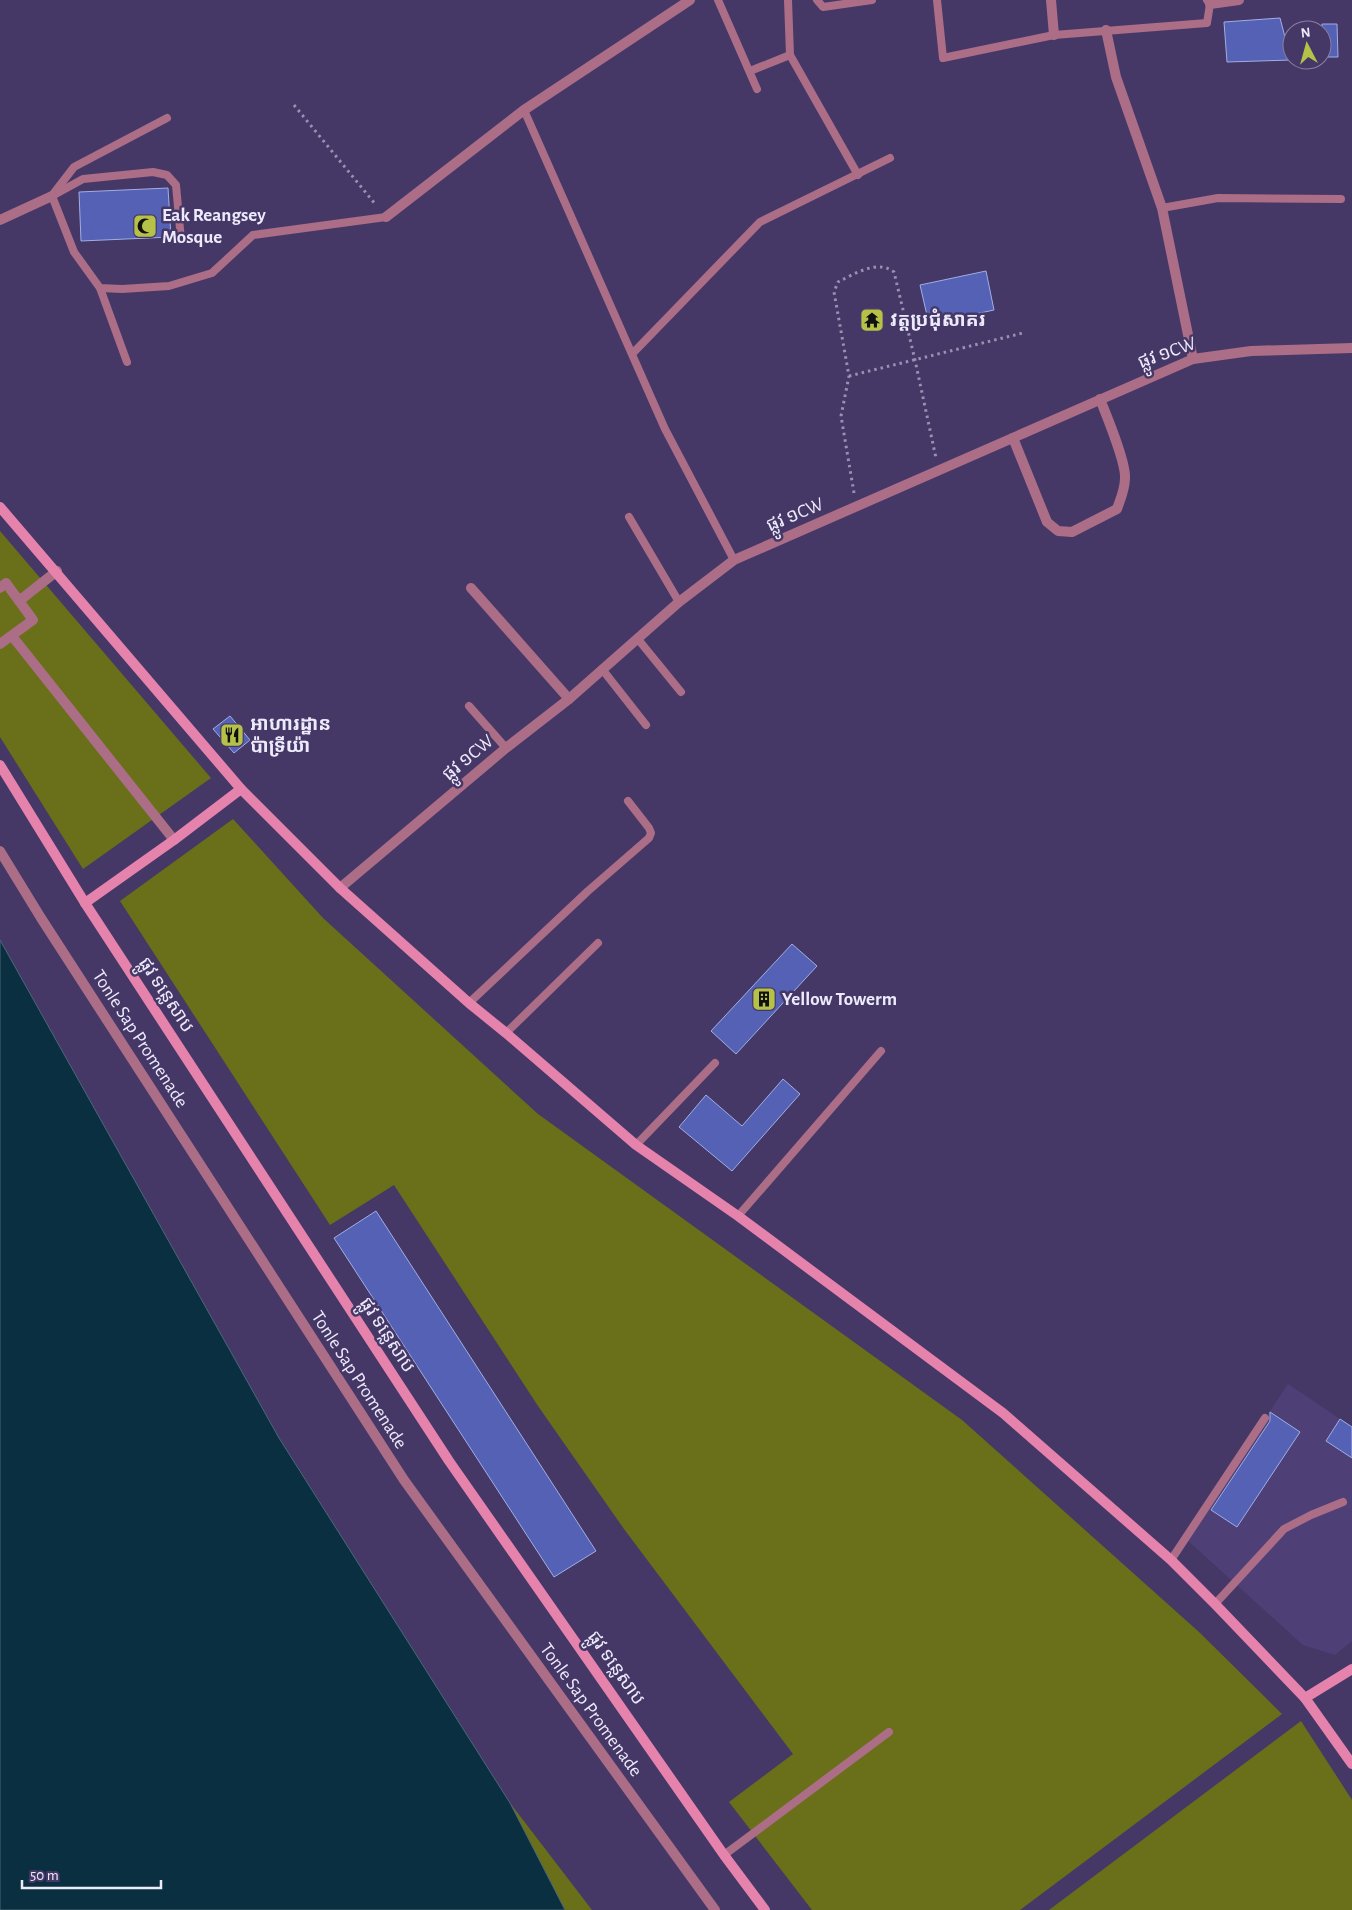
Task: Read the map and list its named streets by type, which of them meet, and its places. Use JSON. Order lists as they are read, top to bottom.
{
  "streets": {
    "street": ["ផ្លូវ ១CW", "ផ្លូវ ទន្លេសាប", "Tonle Sap Promenade"]
  },
  "places": {
    "mosque": ["Eak Reangsey Mosque"],
    "temple": ["វត្តប្រជុំសាគរ"],
    "restaurant": ["អាហារដ្ឋាន ប៉ាទ្រីយ៉ា"],
    "building": ["Yellow Towerm"]
  },
  "scale_bar": "50 m",
  "north": "top"
}
